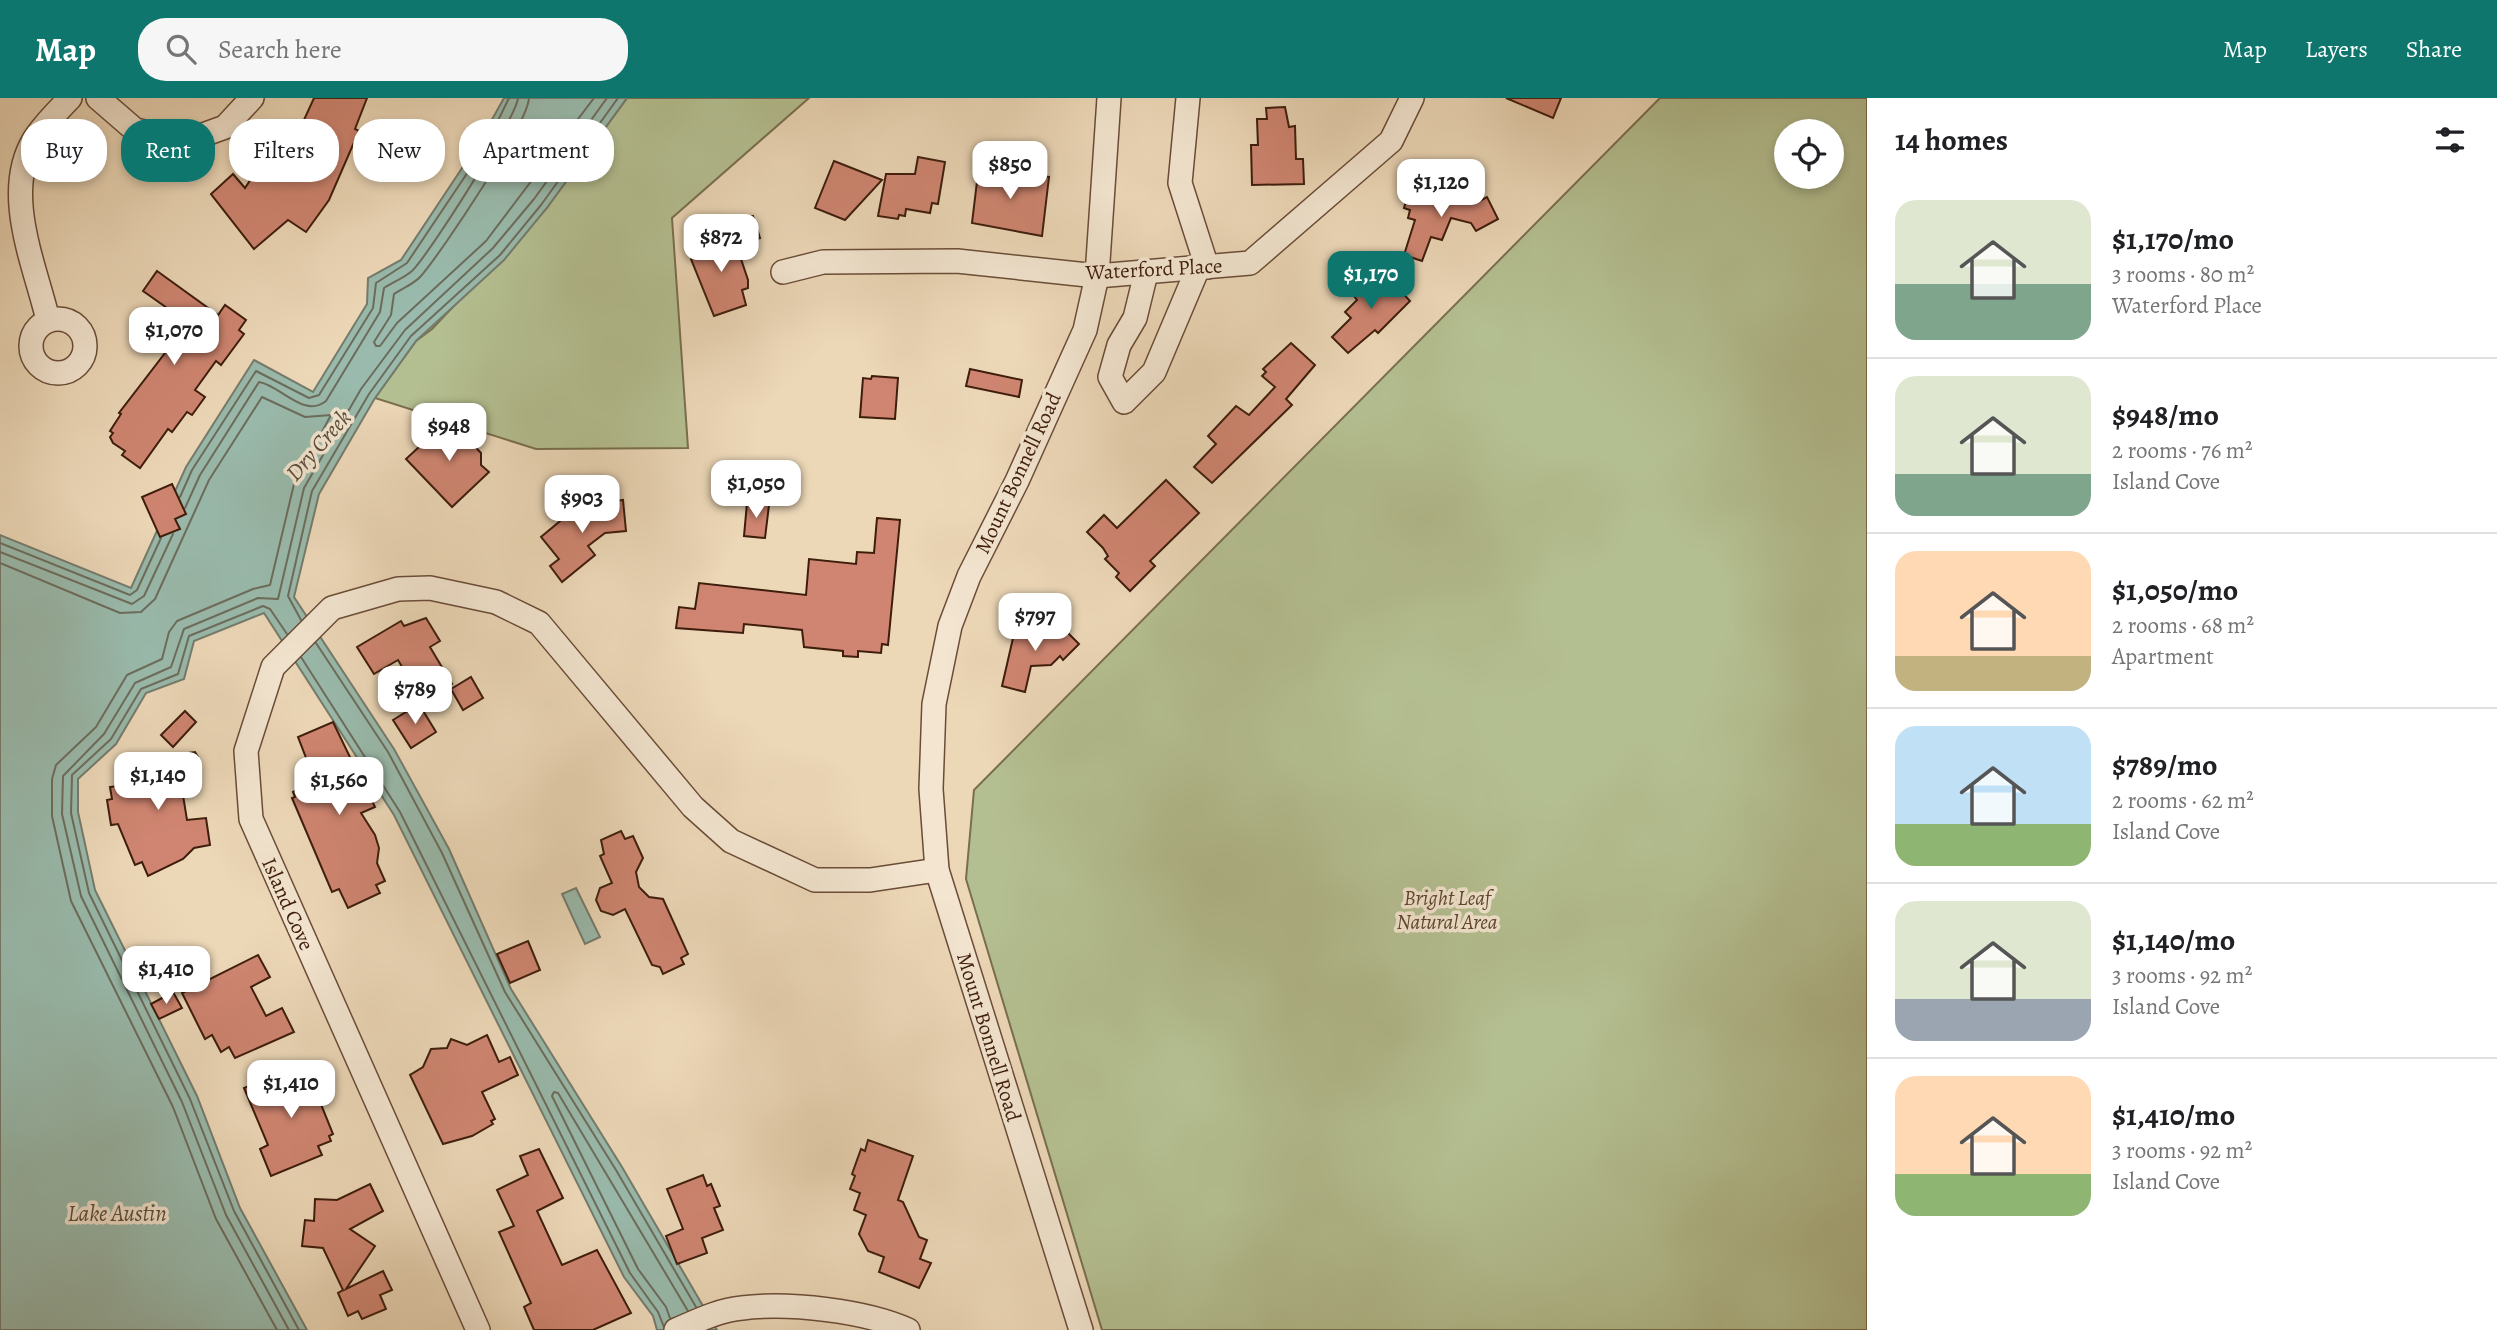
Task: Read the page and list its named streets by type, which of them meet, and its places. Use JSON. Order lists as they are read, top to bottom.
{
  "streets": {
    "street": ["Waterford Place", "Mount Bonnell Road", "Island Cove"]
  },
  "crossings": [
    ["Waterford Place", "Mount Bonnell Road"],
    ["Mount Bonnell Road", "Island Cove"]
  ],
  "water": ["Dry Creek", "Lake Austin"],
  "parks": ["Bright Leaf Natural Area"],
  "page": {
    "header": "Map",
    "search": "Search here",
    "nav": ["Map", "Layers", "Share"],
    "heading": "14 homes",
    "chip": [
      "Buy",
      "Rent",
      "Filters",
      "New",
      "Apartment"
    ],
    "price": [
      "$850",
      "$1,120",
      "$872",
      "$1,170",
      "$1,070",
      "$948",
      "$1,050",
      "$903",
      "$797",
      "$789",
      "$1,140",
      "$1,560",
      "$1,410",
      "$1,410"
    ],
    "list": [
      {
        "name": "$1,170/mo",
        "note": "3 rooms · 80 m² · Waterford Place"
      },
      {
        "name": "$948/mo",
        "note": "2 rooms · 76 m² · Island Cove"
      },
      {
        "name": "$1,050/mo",
        "note": "2 rooms · 68 m² · Apartment"
      },
      {
        "name": "$789/mo",
        "note": "2 rooms · 62 m² · Island Cove"
      },
      {
        "name": "$1,140/mo",
        "note": "3 rooms · 92 m² · Island Cove"
      },
      {
        "name": "$1,410/mo",
        "note": "3 rooms · 92 m² · Island Cove"
      }
    ]
  }
}
